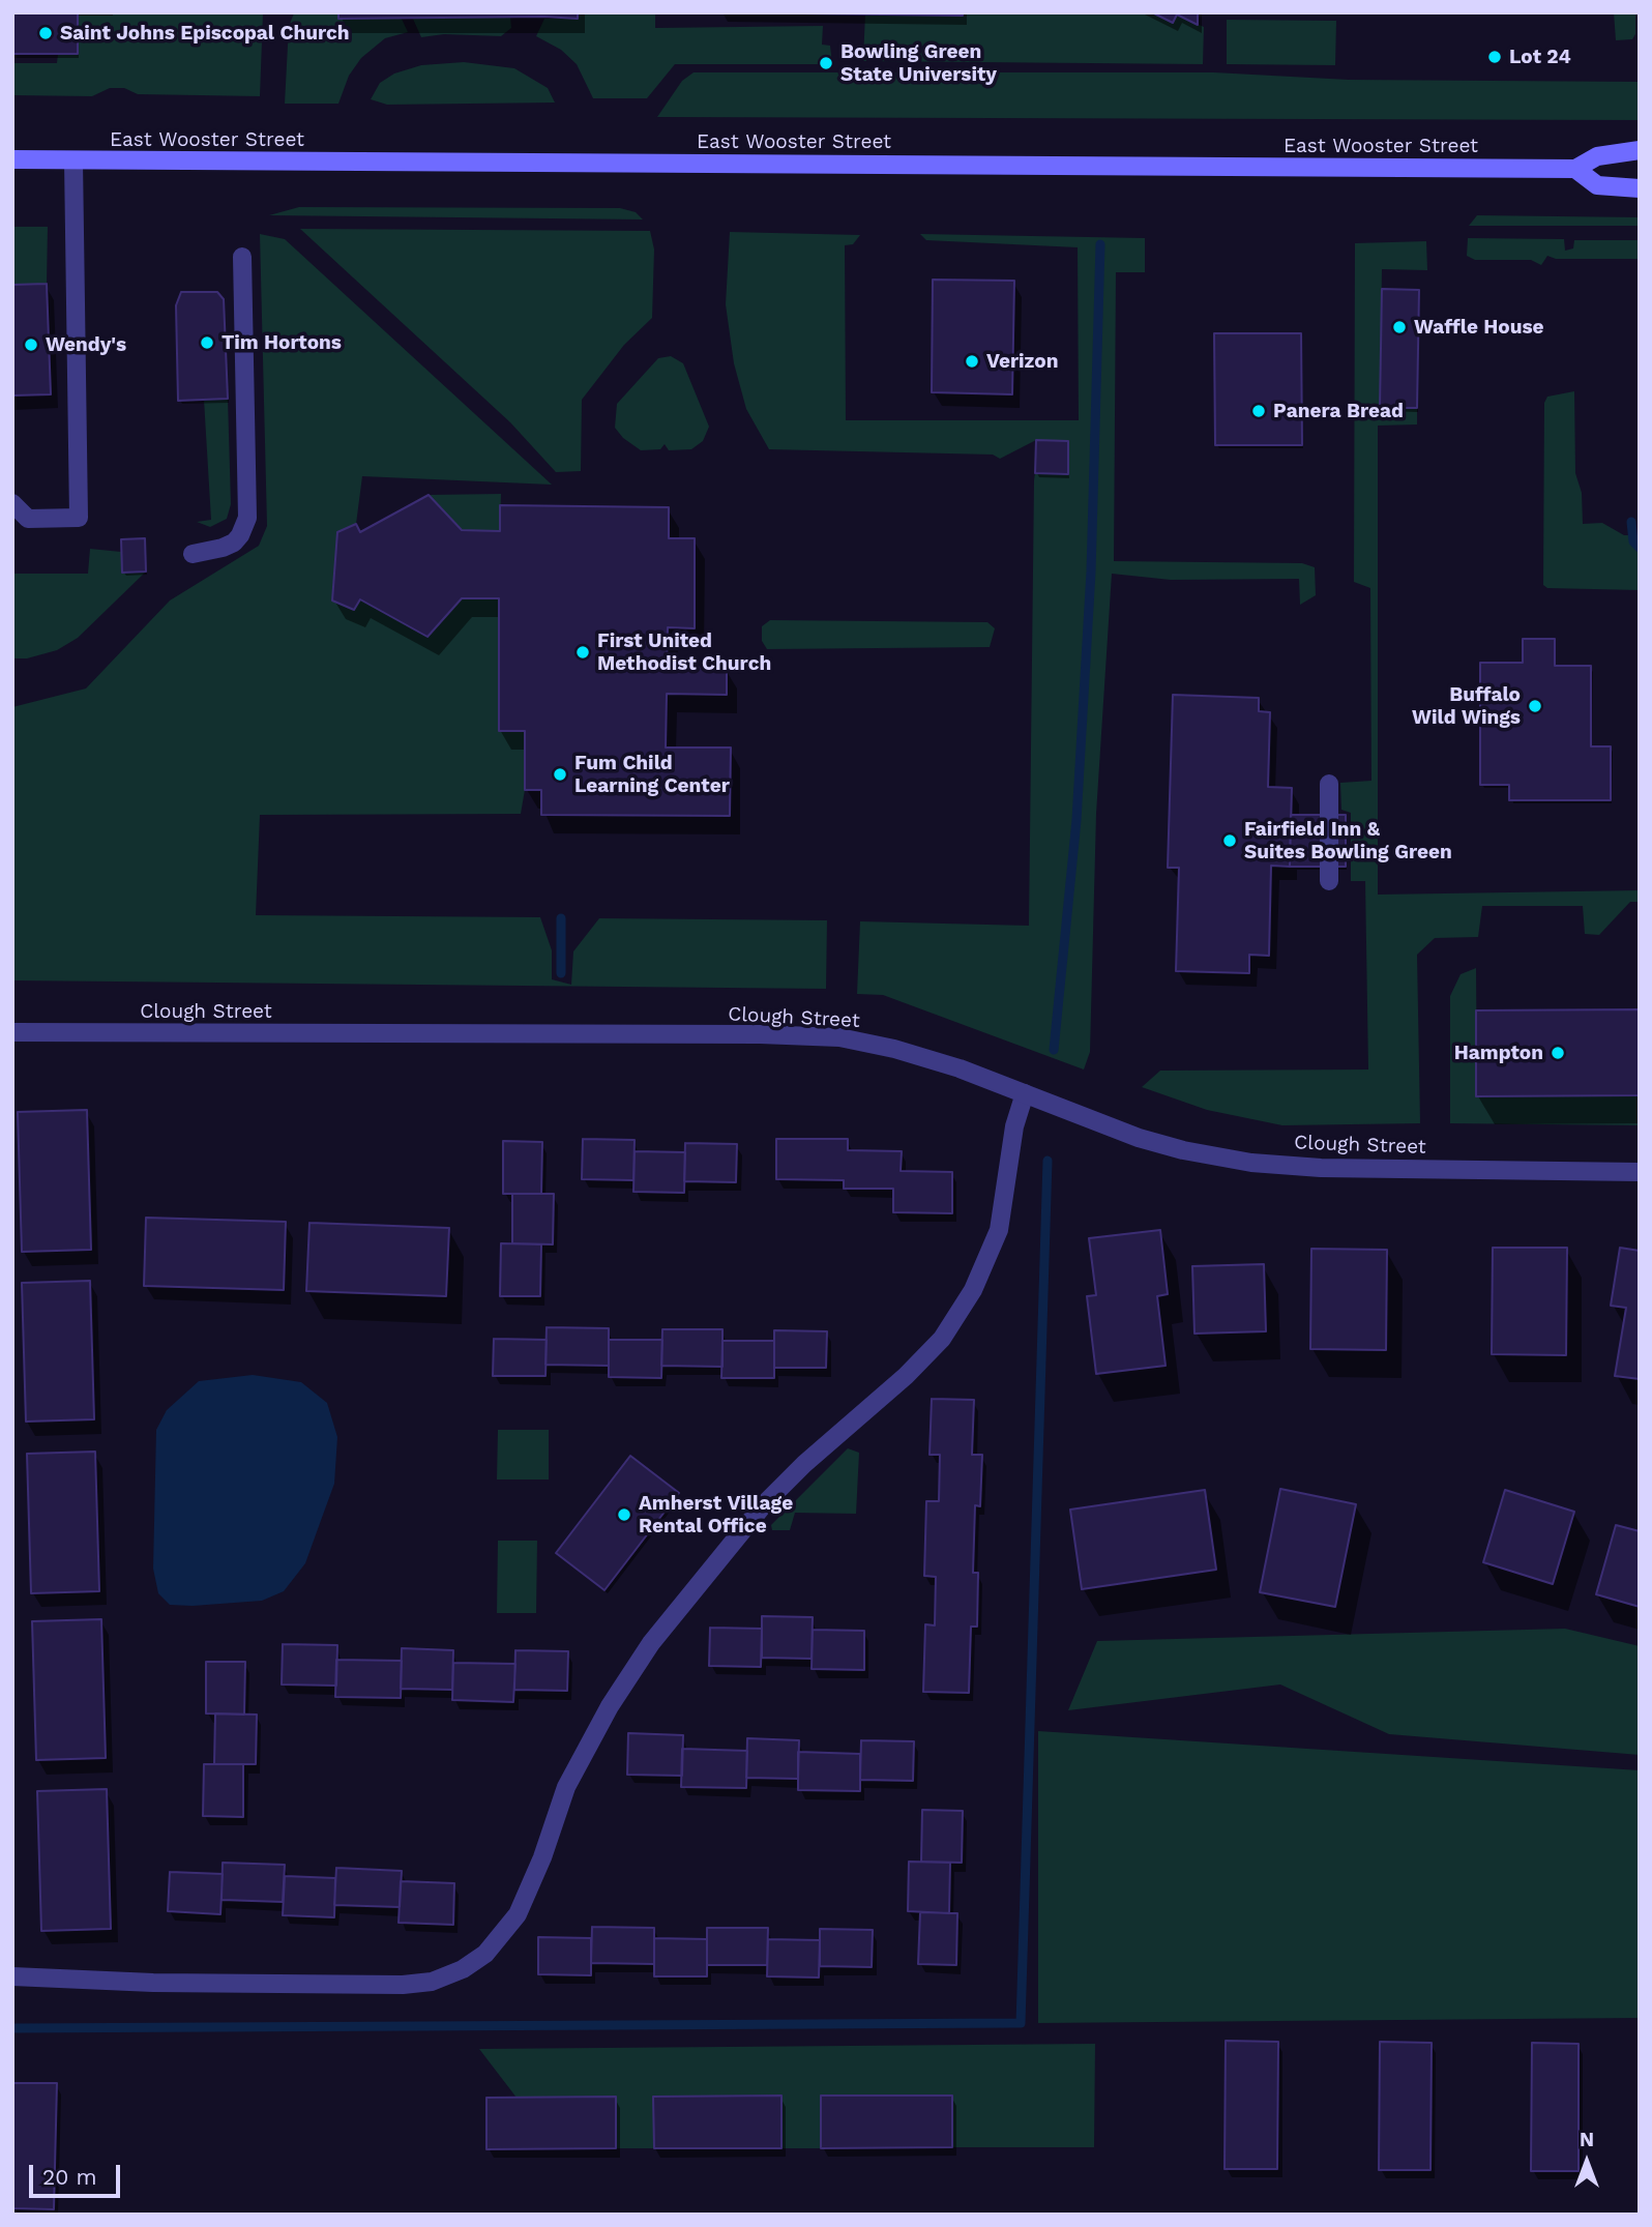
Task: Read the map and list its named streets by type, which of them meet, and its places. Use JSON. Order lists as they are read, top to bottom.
{
  "streets": {
    "main road": ["East Wooster Street"],
    "street": ["Clough Street"]
  },
  "places": [
    "Saint Johns Episcopal Church",
    "Lot 24",
    "Bowling Green State University",
    "Waffle House",
    "Tim Hortons",
    "Wendy's",
    "Verizon",
    "Panera Bread",
    "First United Methodist Church",
    "Buffalo Wild Wings",
    "Fum Child Learning Center",
    "Fairfield Inn & Suites Bowling Green",
    "Hampton",
    "Amherst Village Rental Office"
  ],
  "scale_bar": "20 m",
  "north": "top"
}
